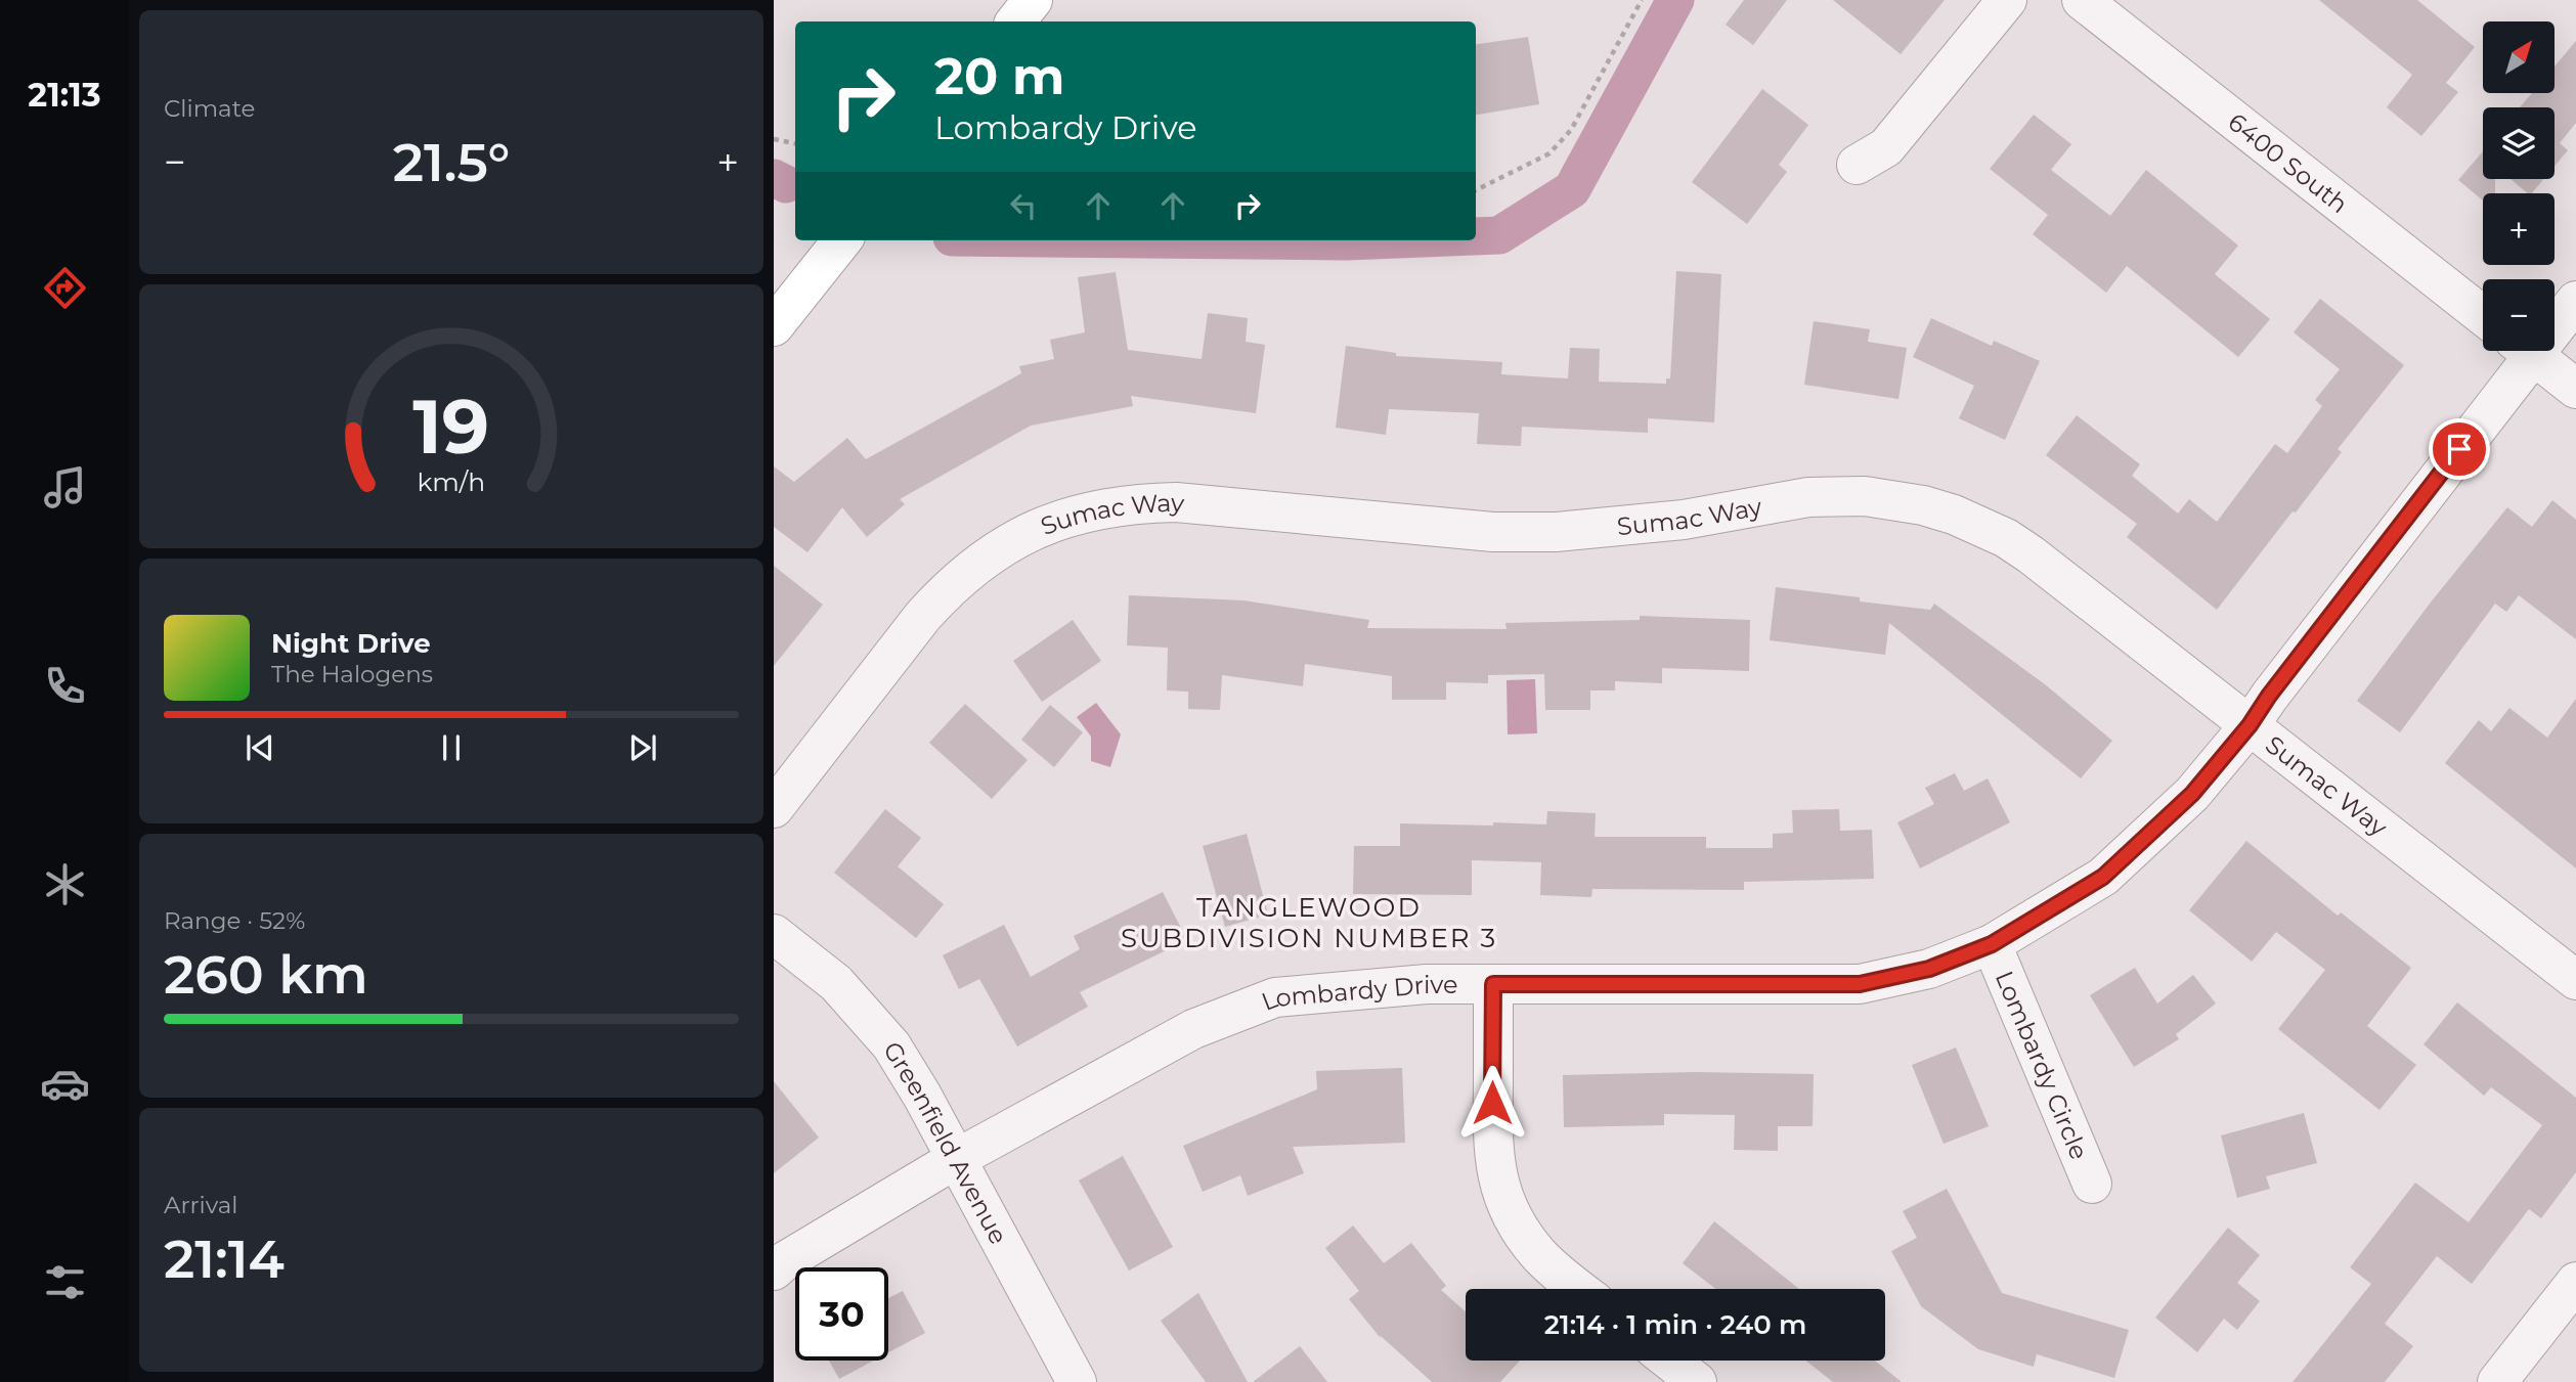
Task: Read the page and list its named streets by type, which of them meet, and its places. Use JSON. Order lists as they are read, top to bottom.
{
  "streets": {
    "street": [
      "6400 South",
      "Sumac Way",
      "Lombardy Drive",
      "Lombardy Circle",
      "Greenfield Avenue"
    ]
  },
  "crossings": [
    ["Sumac Way", "Lombardy Drive"],
    ["Lombardy Drive", "Lombardy Circle"],
    ["Lombardy Drive", "Greenfield Avenue"]
  ],
  "districts": ["TANGLEWOOD SUBDIVISION NUMBER 3"],
  "north": "top right",
  "page": {
    "tabs": "21:13",
    "tile": [
      "Climate",
      ["Range · 52%", "260 km"],
      ["Arrival", "21:14"]
    ],
    "map_buttons": ["+", "−"],
    "turn": ["20 m", "Lombardy Drive"],
    "heat": ["−", "21.5°", "+"],
    "song": ["Night Drive", "The Halogens"],
    "limit": "30",
    "trip": "21:14 · 1 min · 240 m",
    "gauge": ["19", "km/h"]
  }
}
